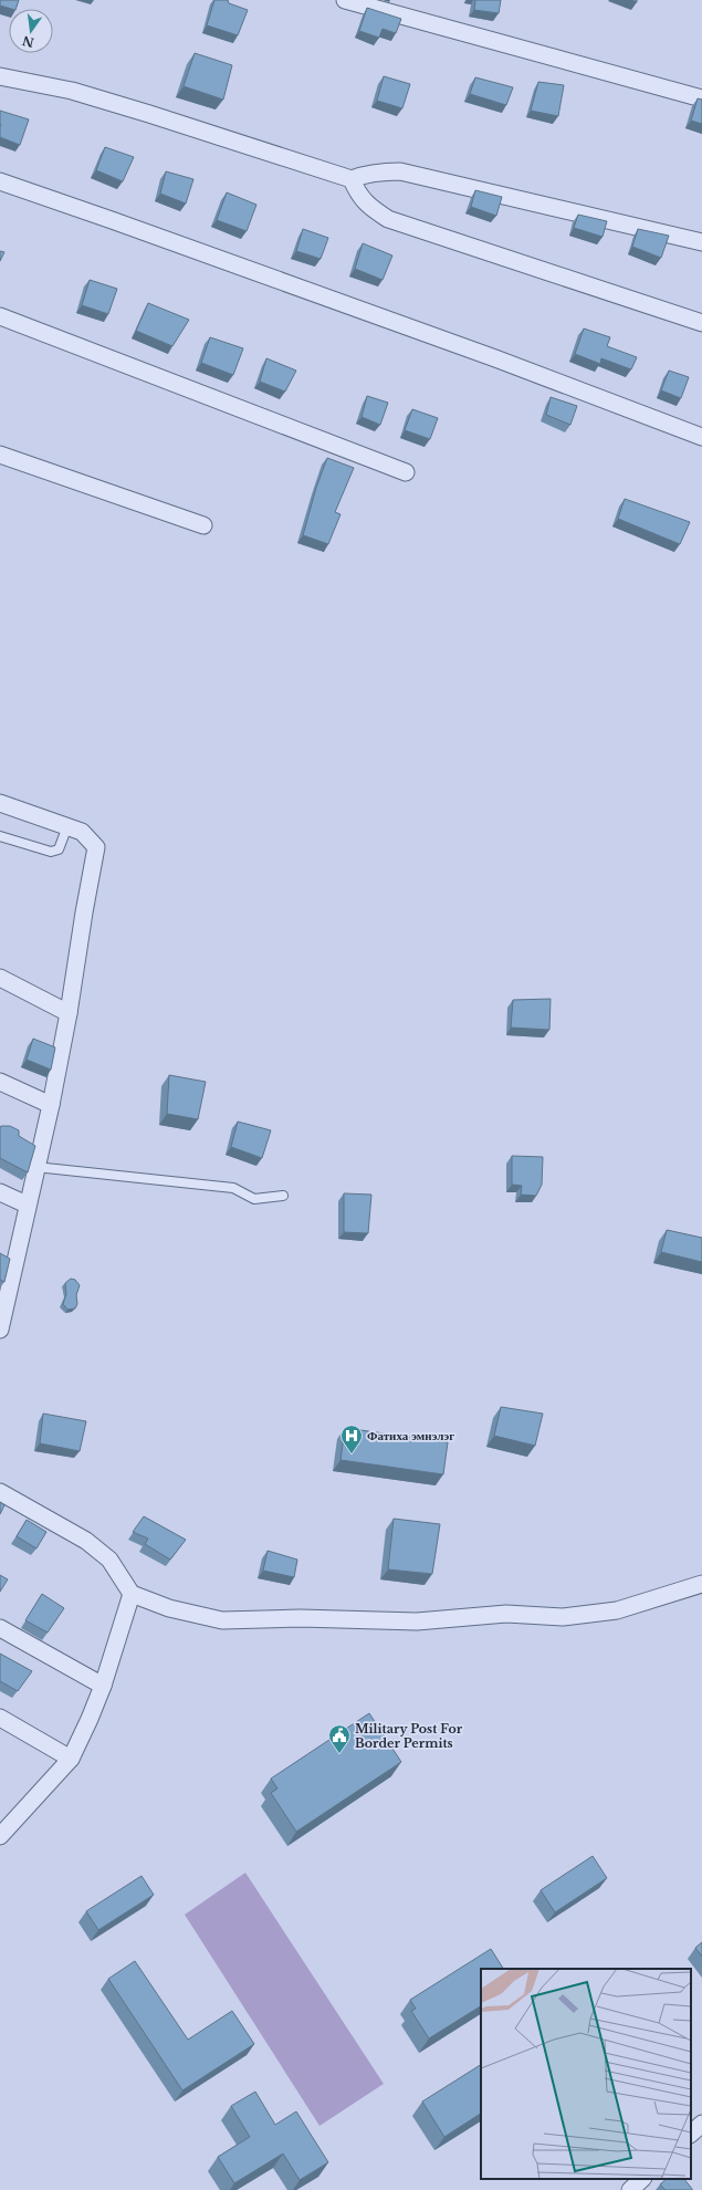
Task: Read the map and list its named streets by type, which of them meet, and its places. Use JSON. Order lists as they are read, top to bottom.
{
  "places": {
    "hospital": ["Фатиха эмнэлэг"],
    "public building": ["Military Post For Border Permits"]
  },
  "north": "bottom"
}
